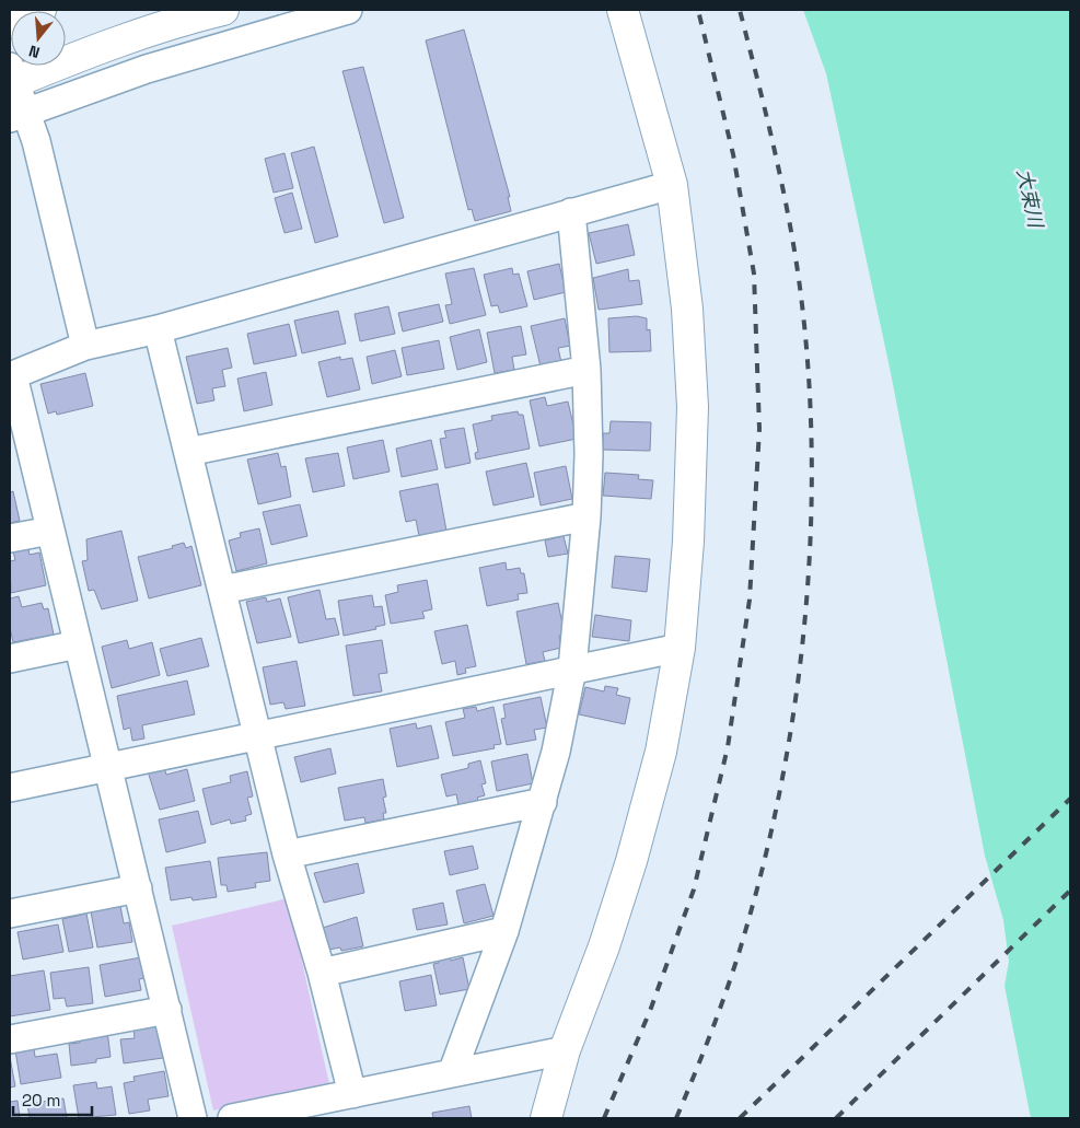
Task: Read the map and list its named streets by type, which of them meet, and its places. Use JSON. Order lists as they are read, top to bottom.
{
  "water": ["大束川"],
  "scale_bar": "20 m",
  "north": "bottom"
}
